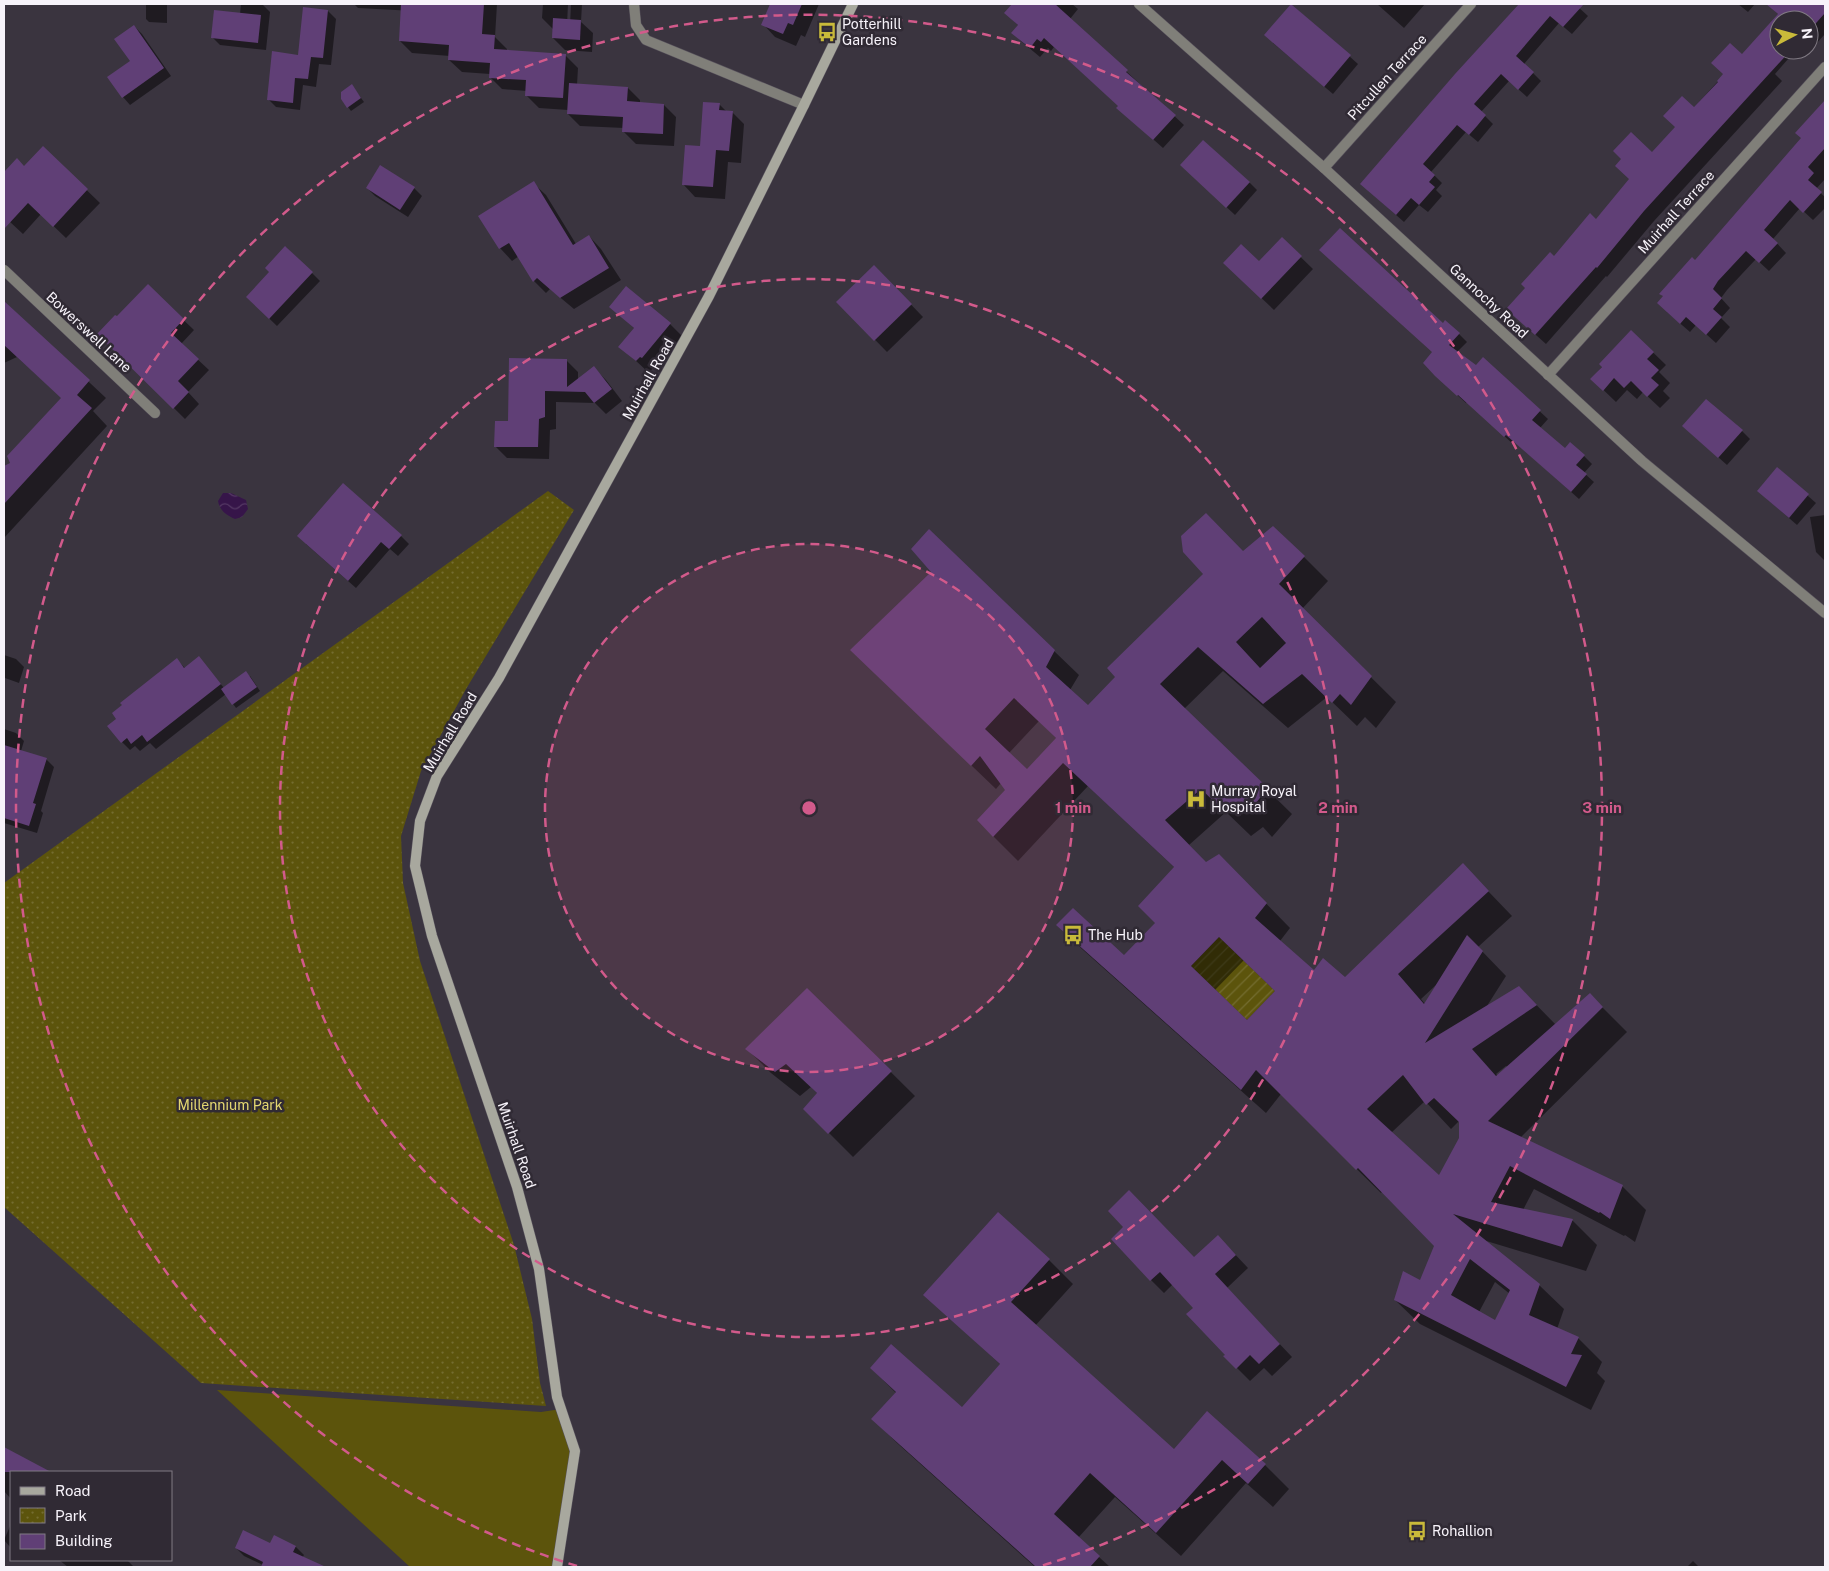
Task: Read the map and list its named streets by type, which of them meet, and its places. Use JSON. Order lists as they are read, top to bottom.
{
  "streets": {
    "street": [
      "Pitcullen Terrace",
      "Muirhall Terrace",
      "Gannochy Road",
      "Bowerswell Lane",
      "Muirhall Road"
    ]
  },
  "crossings": [
    ["Pitcullen Terrace", "Gannochy Road"],
    ["Muirhall Terrace", "Gannochy Road"]
  ],
  "parks": ["Millennium Park"],
  "places": {
    "bus stop": ["Potterhill Gardens", "The Hub", "Rohallion"],
    "hospital": ["Murray Royal Hospital"]
  },
  "legend": ["Road", "Park", "Building"],
  "north": "right",
  "rings": ["1 min", "2 min", "3 min"]
}
